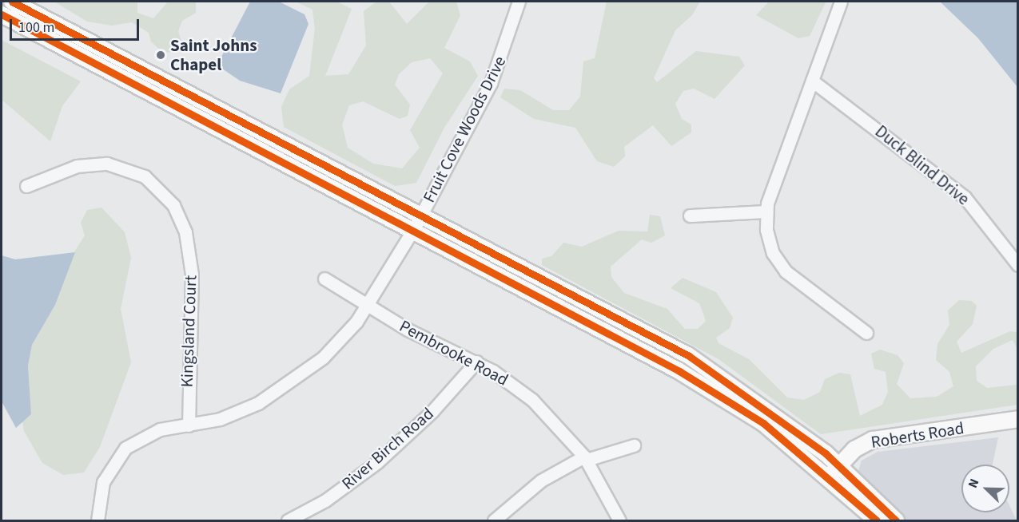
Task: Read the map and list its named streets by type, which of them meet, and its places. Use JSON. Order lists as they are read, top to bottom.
{
  "streets": {
    "main road": ["Roberts Road"],
    "street": [
      "Fruit Cove Woods Drive",
      "Duck Blind Drive",
      "Kingsland Court",
      "Pembrooke Road",
      "River Birch Road"
    ]
  },
  "crossings": [
    ["Fruit Cove Woods Drive", "Kingsland Court"],
    ["Fruit Cove Woods Drive", "Pembrooke Road"],
    ["Pembrooke Road", "River Birch Road"]
  ],
  "places": ["Saint Johns Chapel"],
  "scale_bar": "100 m",
  "north": "top left"
}
